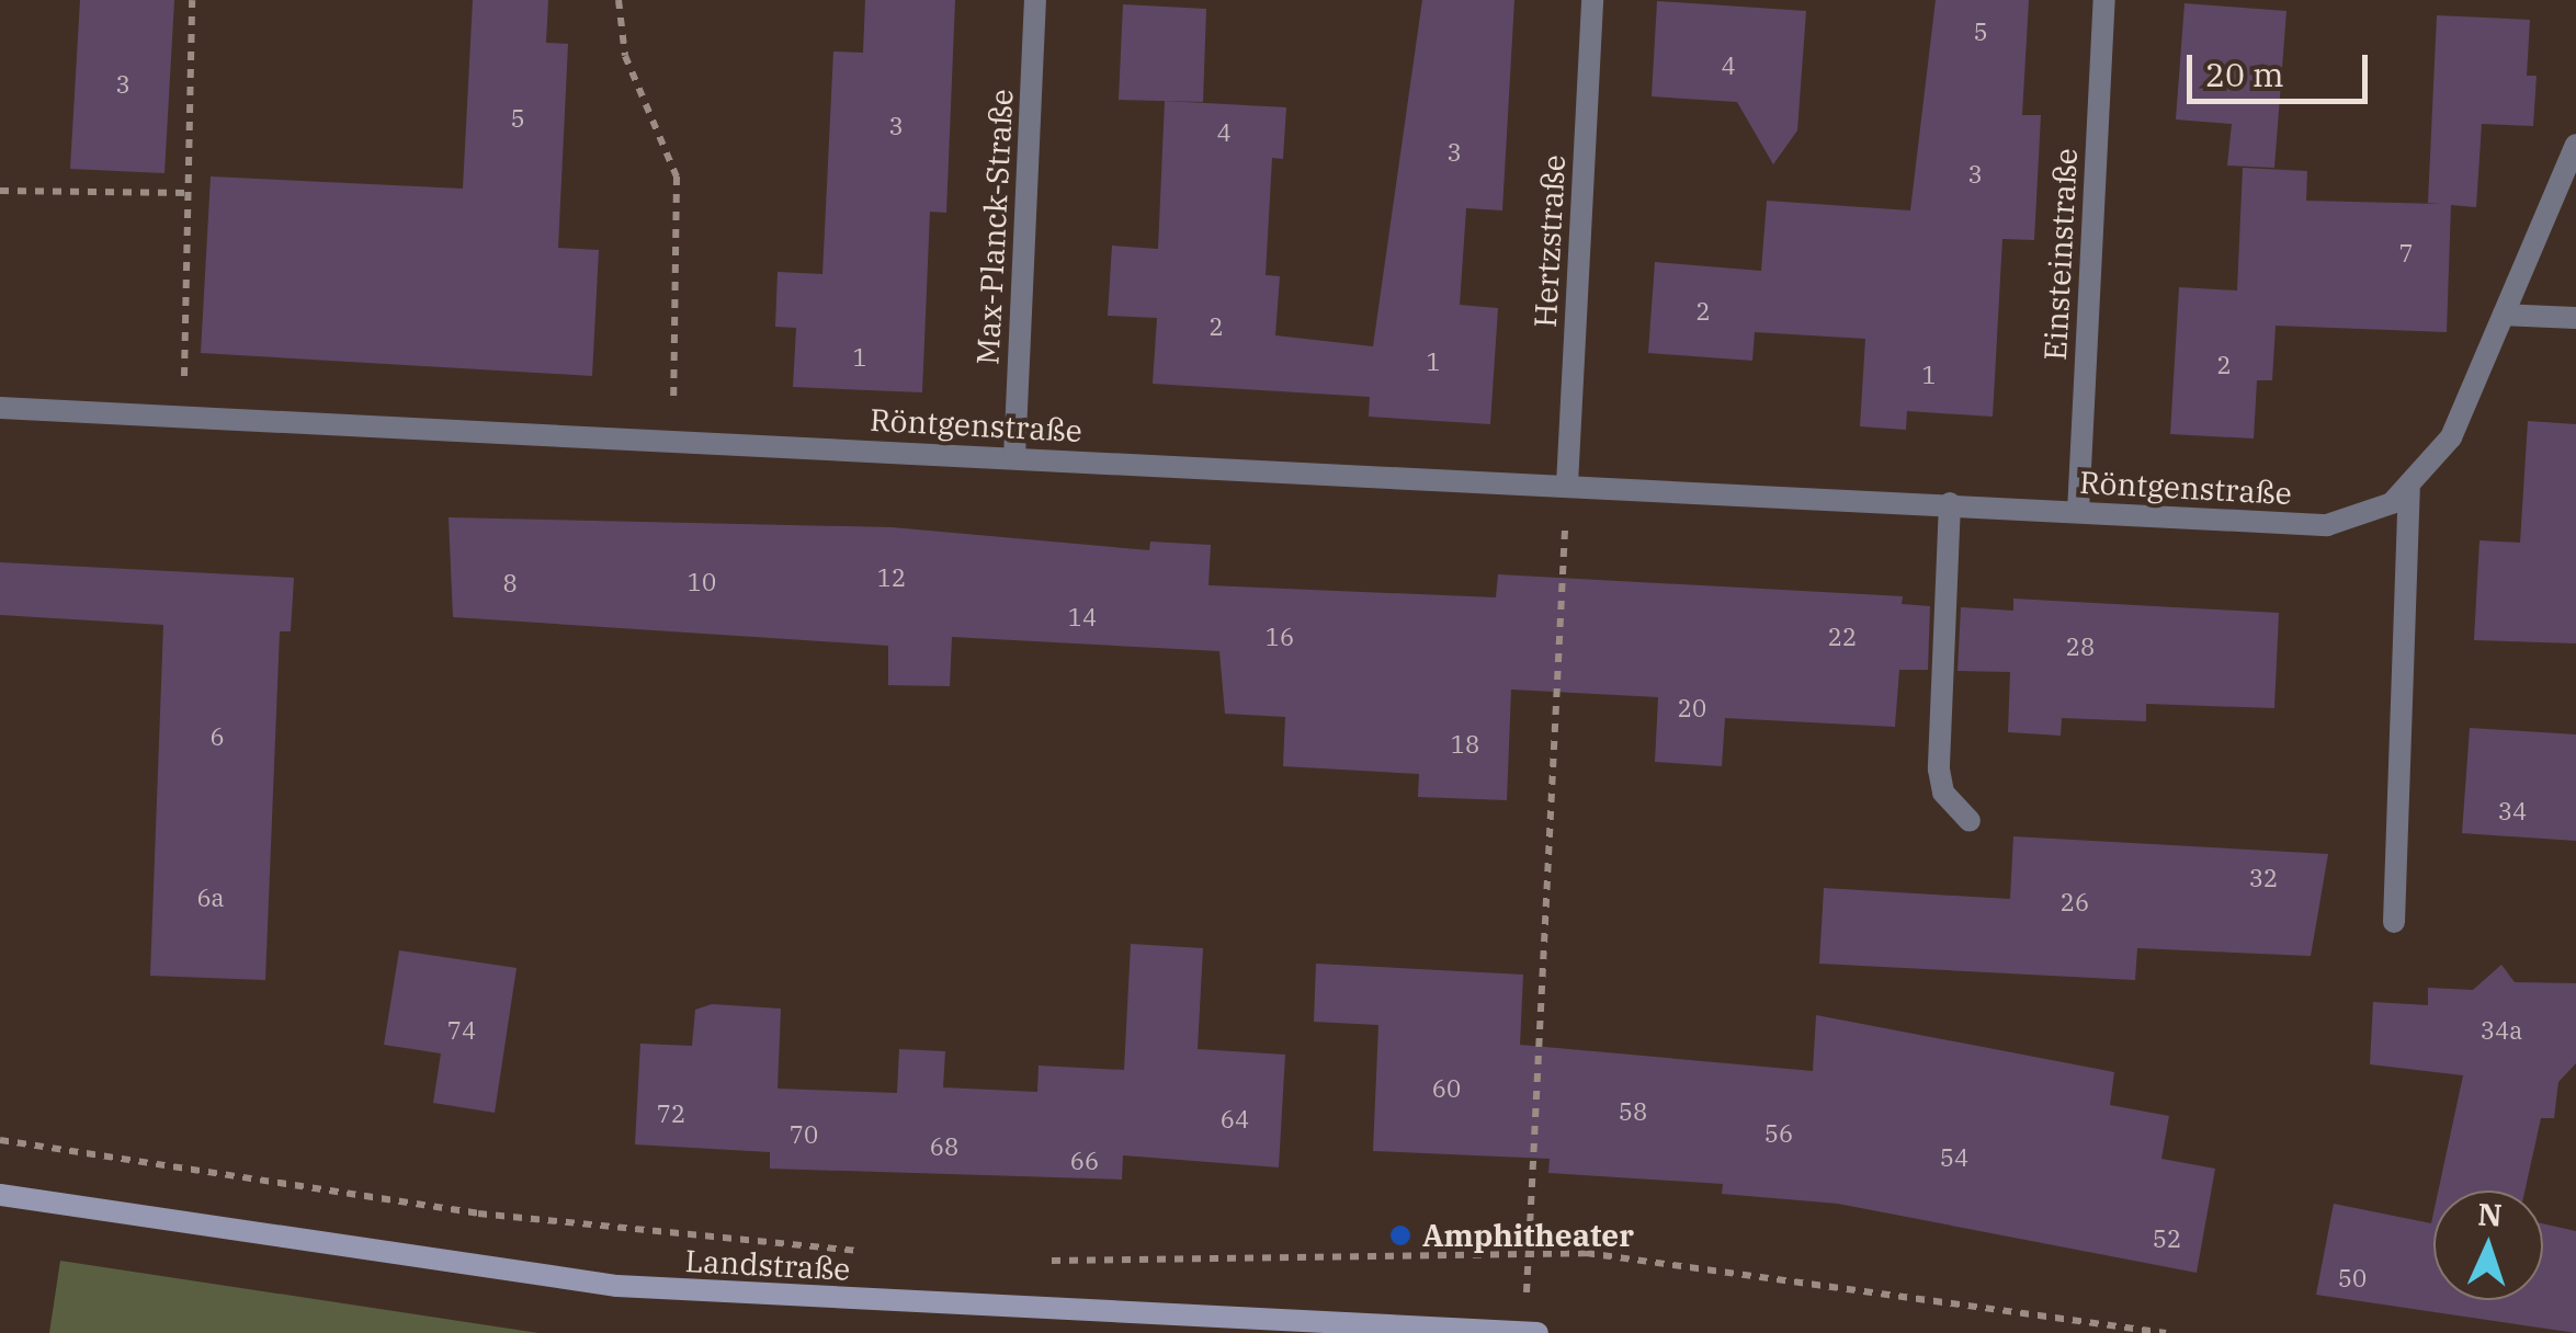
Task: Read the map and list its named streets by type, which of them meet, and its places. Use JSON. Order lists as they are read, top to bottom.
{
  "streets": {
    "main road": ["Landstraße"],
    "street": [
      "Max-Planck-Straße",
      "Hertzstraße",
      "Einsteinstraße",
      "Röntgenstraße"
    ]
  },
  "crossings": [
    ["Max-Planck-Straße", "Röntgenstraße"],
    ["Hertzstraße", "Röntgenstraße"],
    ["Einsteinstraße", "Röntgenstraße"]
  ],
  "places": ["Amphitheater"],
  "house_numbers": [
    "5",
    "4",
    "3",
    "5",
    "3",
    "4",
    "3",
    "3",
    "7",
    "2",
    "2",
    "1",
    "1",
    "2",
    "1",
    "12",
    "10",
    "8",
    "14",
    "16",
    "22",
    "28",
    "20",
    "6",
    "18",
    "34",
    "32",
    "6a",
    "26",
    "74",
    "34a",
    "60",
    "58",
    "72",
    "64",
    "56",
    "70",
    "68",
    "54",
    "66",
    "52",
    "50"
  ],
  "scale_bar": "20 m",
  "north": "top"
}
